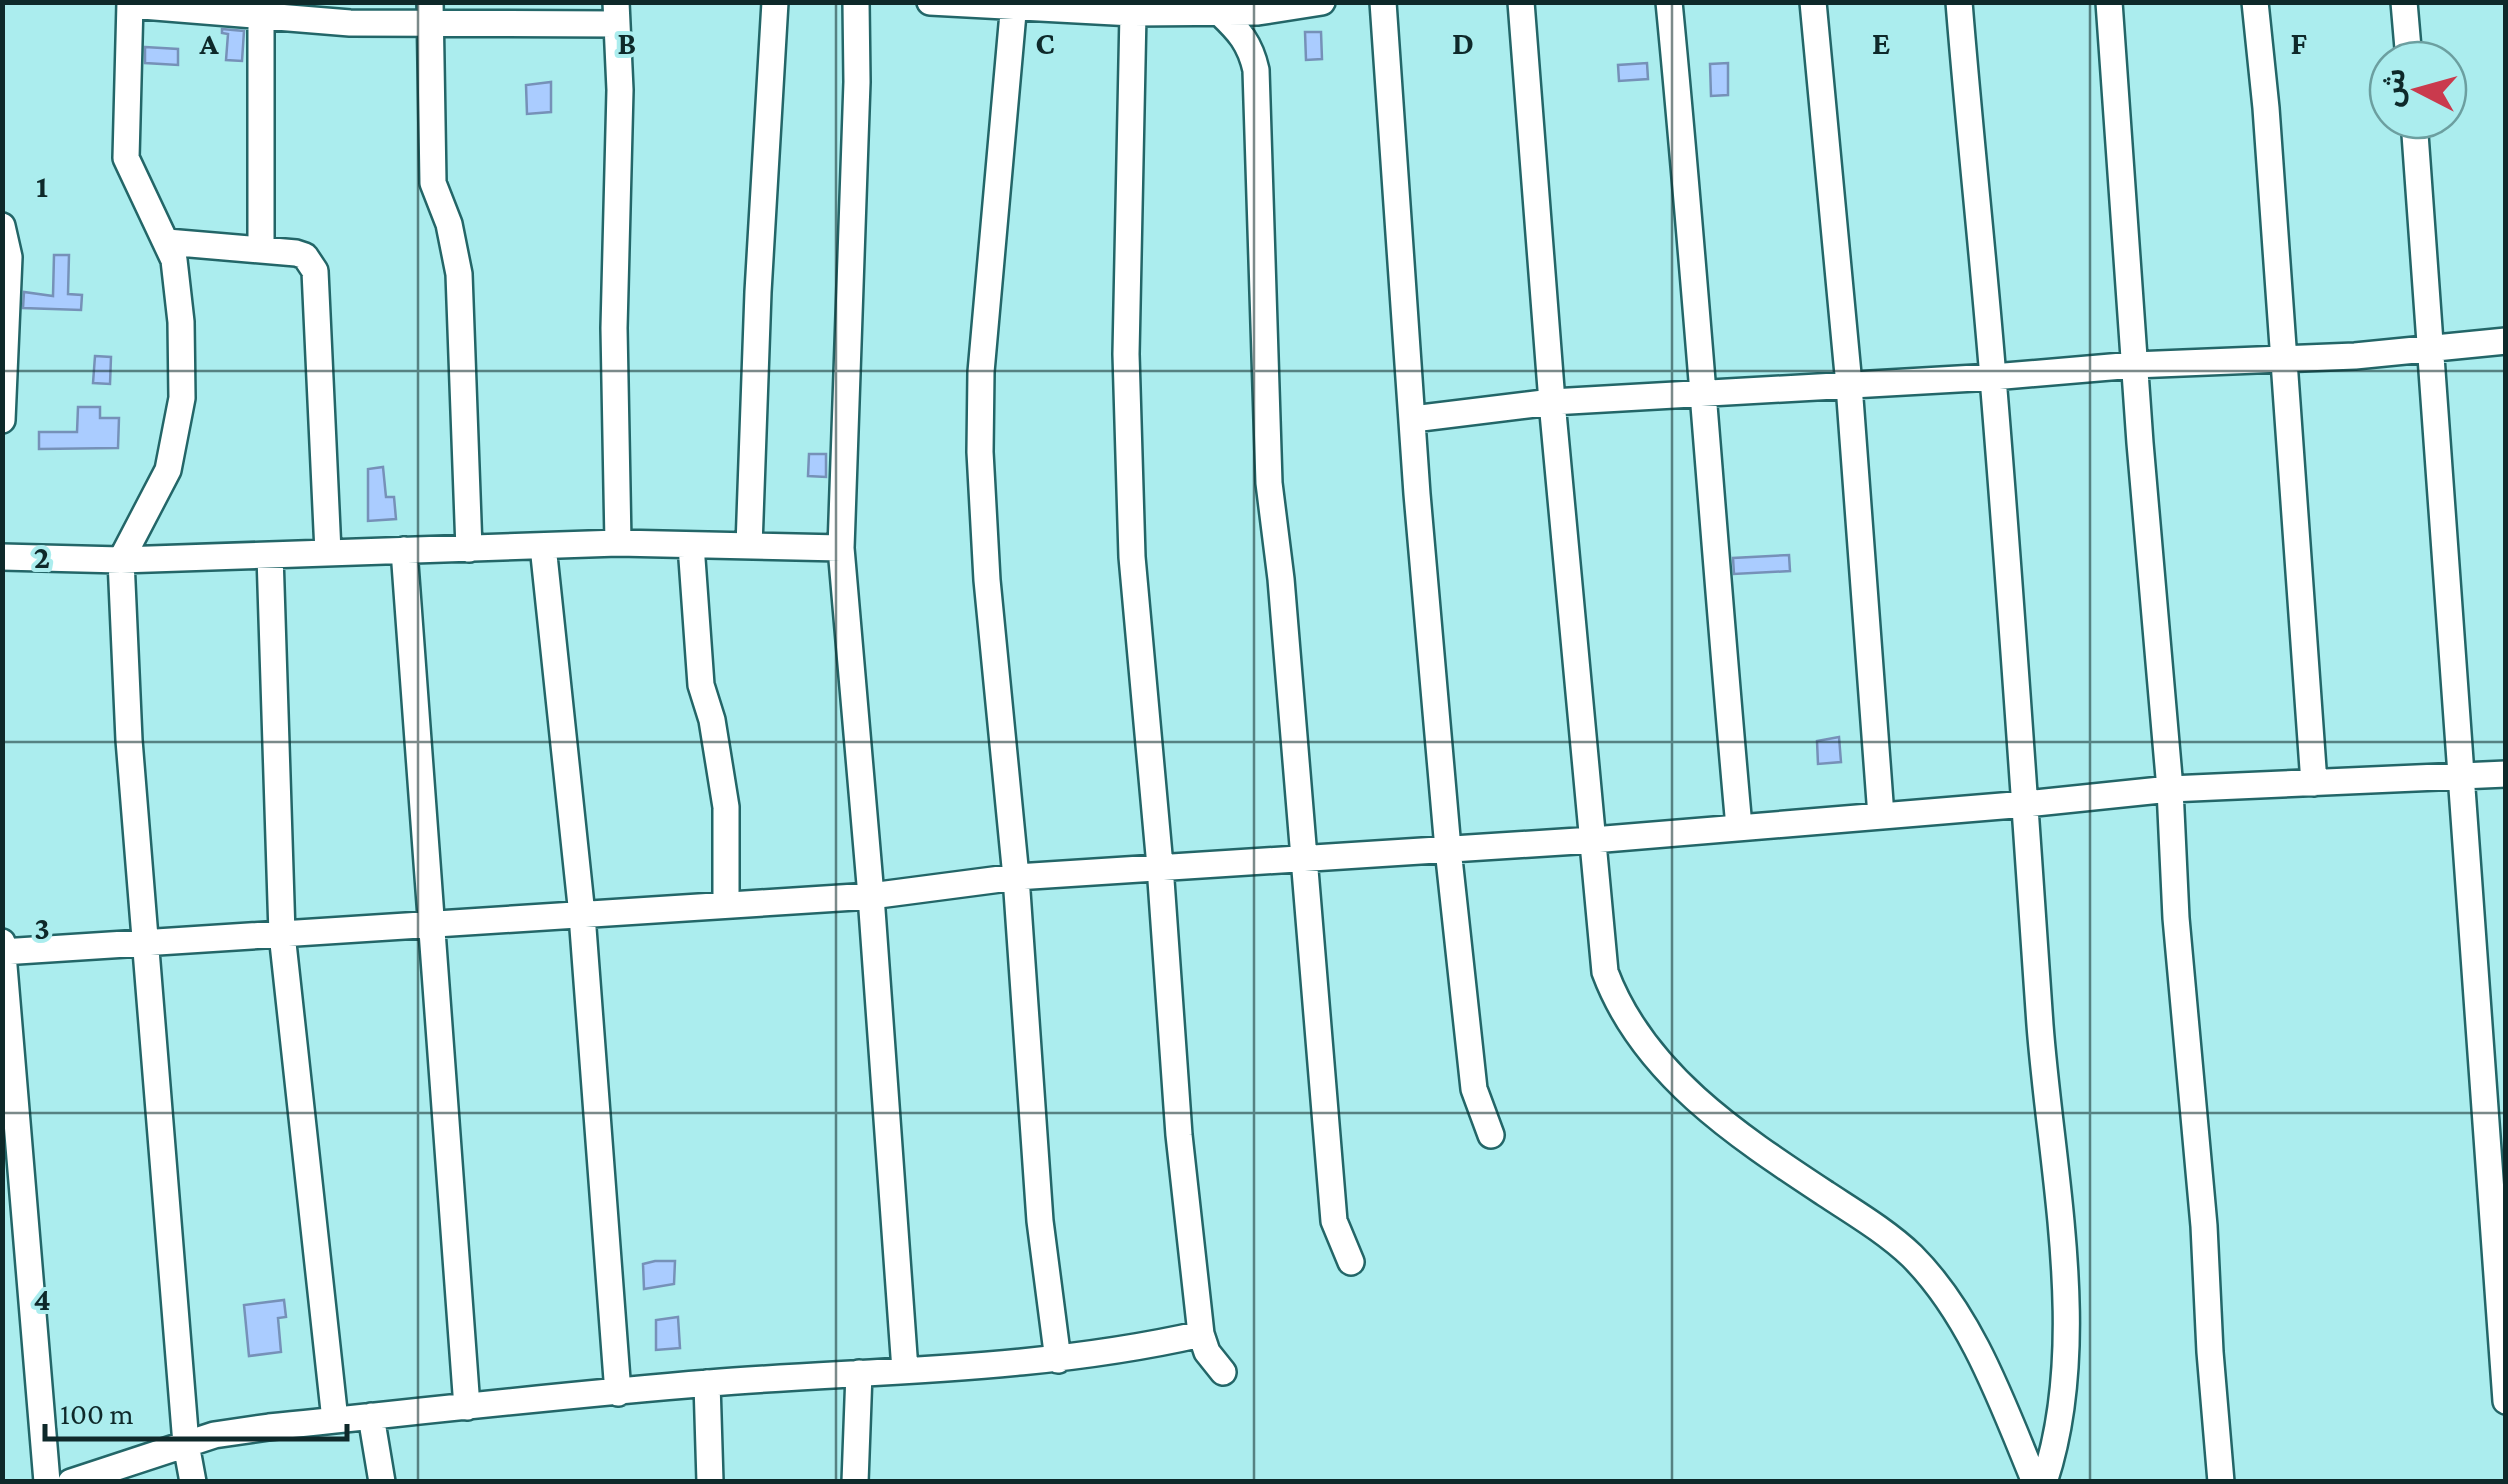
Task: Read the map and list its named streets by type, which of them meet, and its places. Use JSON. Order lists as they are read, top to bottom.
{
  "scale_bar": "100 m",
  "north": "left",
  "grid": {
    "columns": [
      "A",
      "B",
      "C",
      "D",
      "E",
      "F"
    ],
    "rows": [
      "1",
      "2",
      "3",
      "4"
    ]
  }
}
